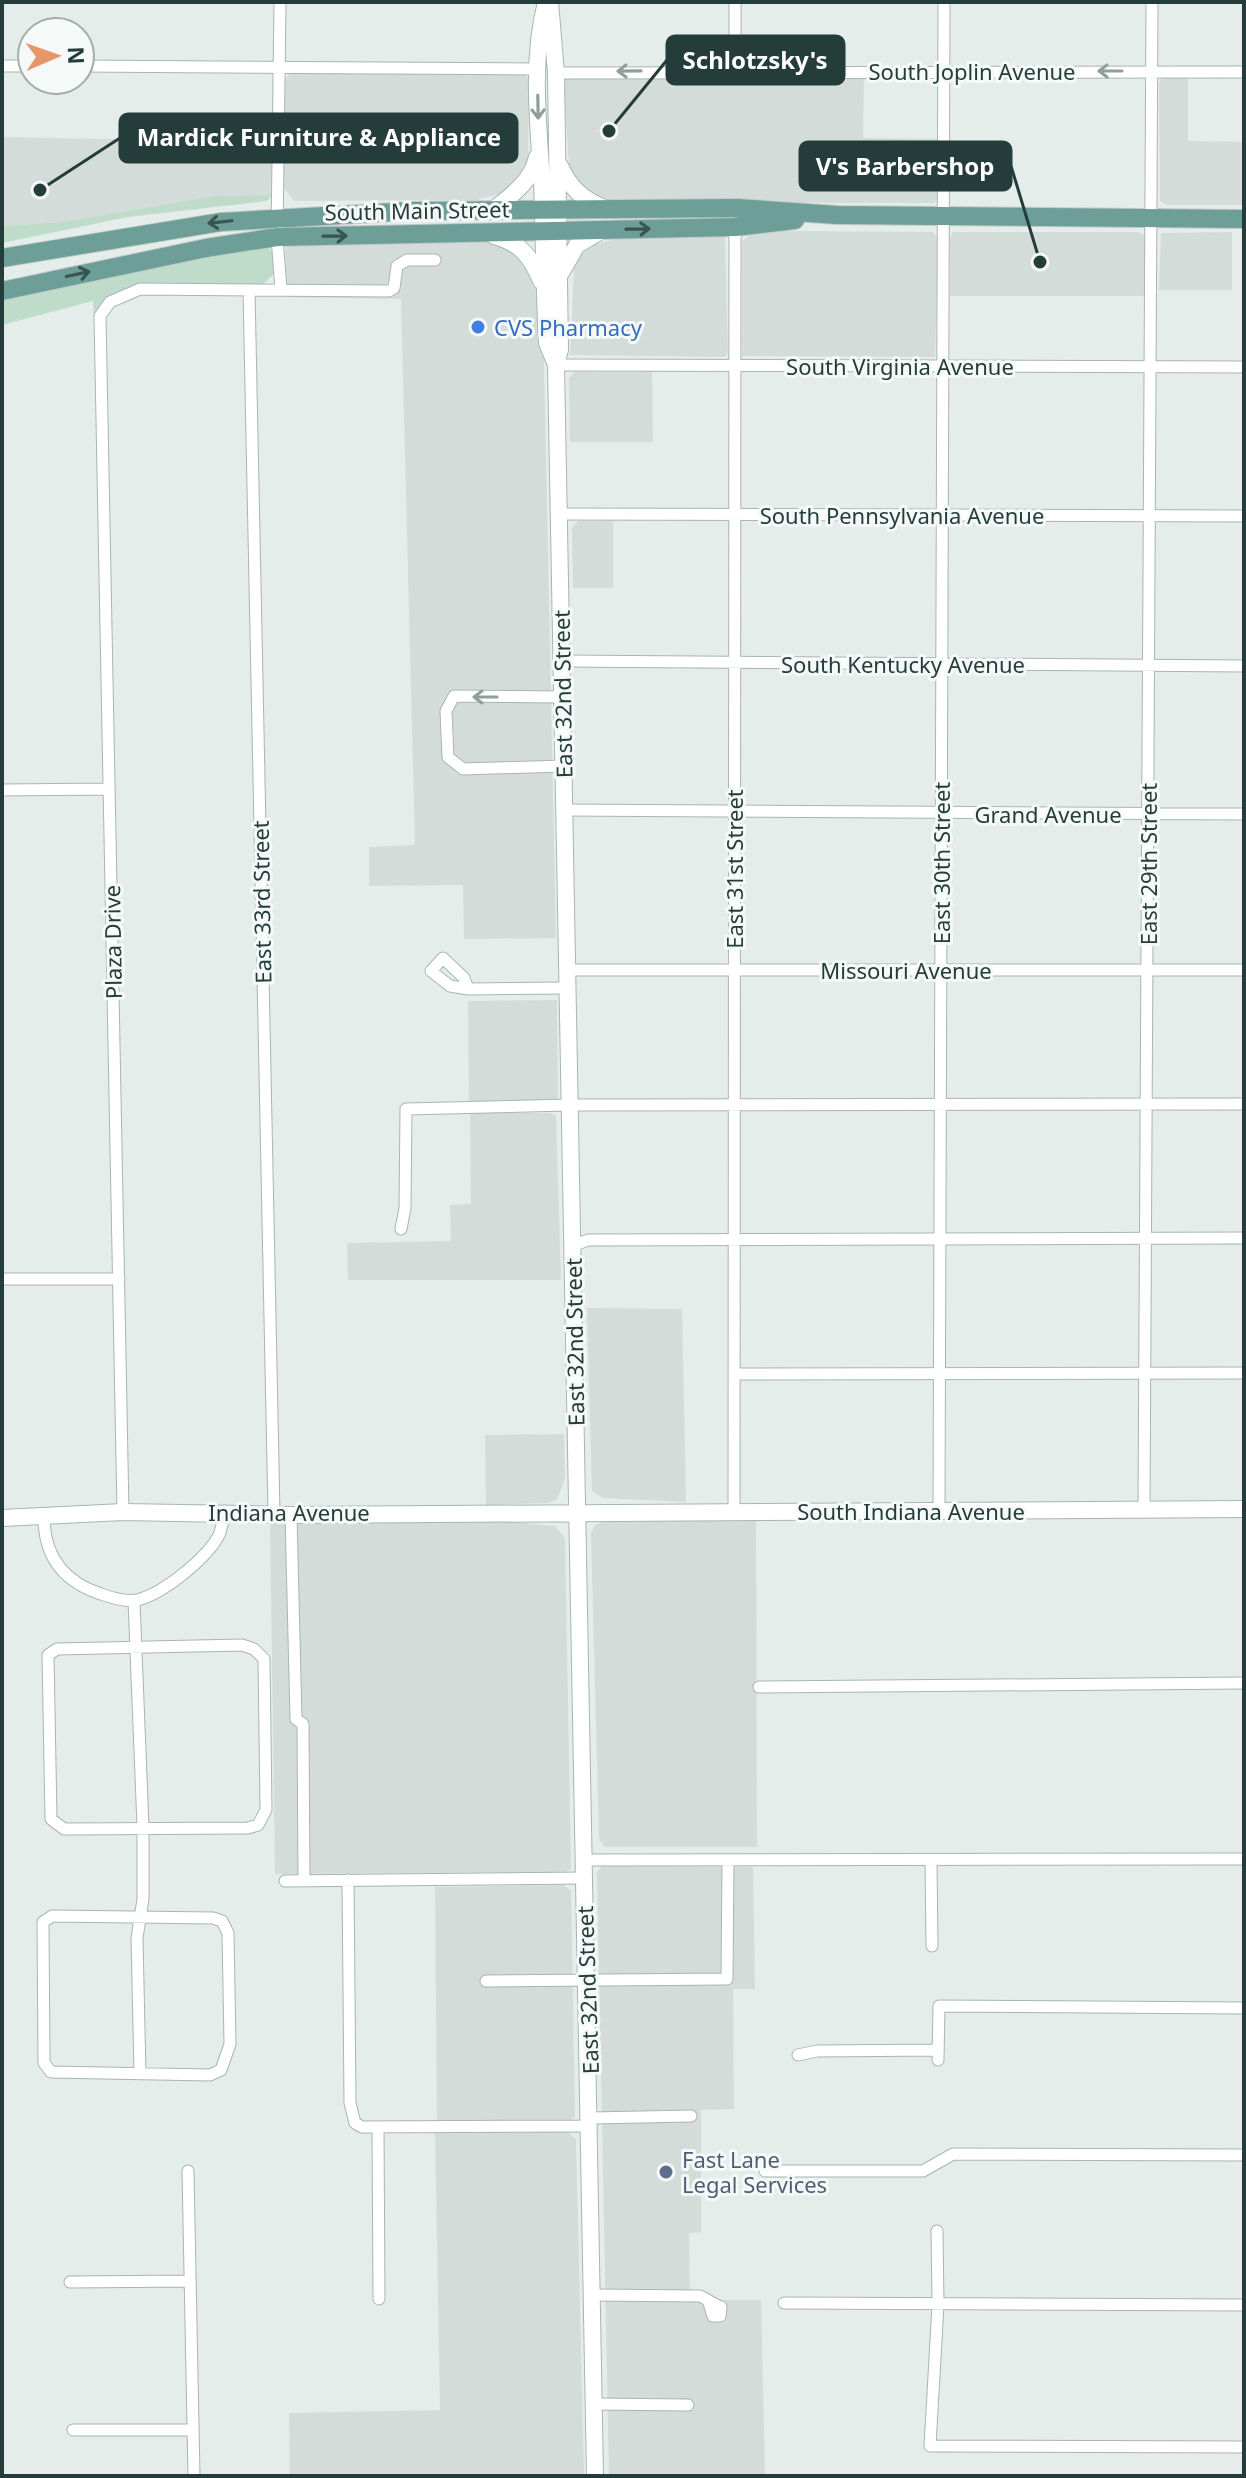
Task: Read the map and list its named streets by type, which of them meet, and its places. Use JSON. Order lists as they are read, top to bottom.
{
  "streets": {
    "main road": [
      "South Main Street",
      "East 32nd Street",
      "South Indiana Avenue",
      "Indiana Avenue"
    ],
    "street": [
      "South Joplin Avenue",
      "South Virginia Avenue",
      "South Pennsylvania Avenue",
      "South Kentucky Avenue",
      "Grand Avenue",
      "East 30th Street",
      "East 29th Street",
      "East 31st Street",
      "East 33rd Street",
      "Plaza Drive",
      "Missouri Avenue"
    ]
  },
  "crossings": [
    ["South Joplin Avenue", "East 30th Street"],
    ["South Joplin Avenue", "East 29th Street"],
    ["South Main Street", "East 32nd Street"],
    ["South Main Street", "East 30th Street"],
    ["South Main Street", "East 29th Street"],
    ["South Main Street", "East 31st Street"],
    ["South Virginia Avenue", "East 32nd Street"],
    ["South Virginia Avenue", "East 30th Street"],
    ["South Virginia Avenue", "East 29th Street"],
    ["South Virginia Avenue", "East 31st Street"],
    ["South Pennsylvania Avenue", "East 32nd Street"],
    ["South Pennsylvania Avenue", "East 30th Street"],
    ["South Pennsylvania Avenue", "East 29th Street"],
    ["South Pennsylvania Avenue", "East 31st Street"],
    ["South Kentucky Avenue", "East 32nd Street"],
    ["South Kentucky Avenue", "East 30th Street"],
    ["South Kentucky Avenue", "East 29th Street"],
    ["South Kentucky Avenue", "East 31st Street"],
    ["East 32nd Street", "Grand Avenue"],
    ["East 32nd Street", "Missouri Avenue"],
    ["East 32nd Street", "South Indiana Avenue"],
    ["East 32nd Street", "Indiana Avenue"],
    ["Grand Avenue", "East 30th Street"],
    ["Grand Avenue", "East 29th Street"],
    ["Grand Avenue", "East 31st Street"],
    ["East 30th Street", "Missouri Avenue"],
    ["East 30th Street", "South Indiana Avenue"],
    ["East 29th Street", "Missouri Avenue"],
    ["East 29th Street", "South Indiana Avenue"],
    ["East 31st Street", "Missouri Avenue"],
    ["East 31st Street", "South Indiana Avenue"],
    ["East 33rd Street", "Plaza Drive"],
    ["East 33rd Street", "Indiana Avenue"],
    ["Plaza Drive", "Indiana Avenue"],
    ["South Indiana Avenue", "Indiana Avenue"]
  ],
  "one_way": ["South Joplin Avenue"],
  "places": [
    "Schlotzsky's",
    "Mardick Furniture & Appliance",
    "V's Barbershop",
    "CVS Pharmacy",
    "Fast Lane Legal Services"
  ],
  "north": "right"
}
